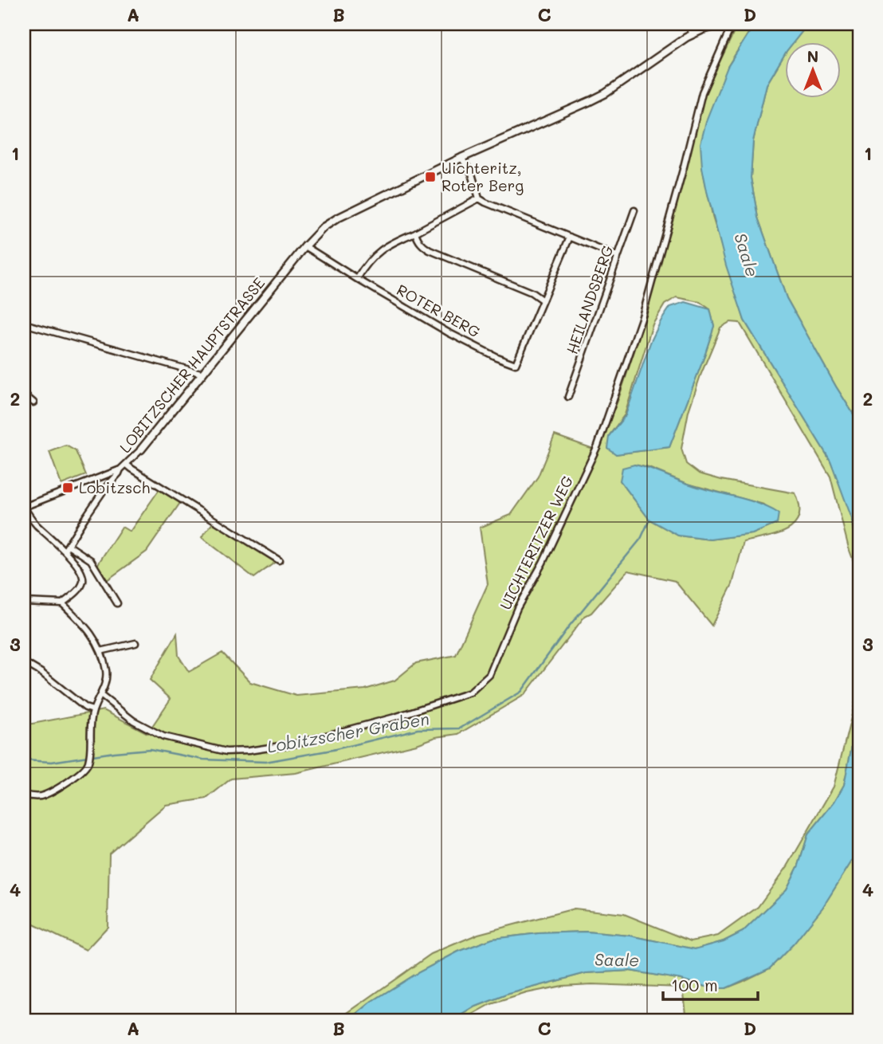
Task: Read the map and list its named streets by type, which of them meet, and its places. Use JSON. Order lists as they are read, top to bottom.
{
  "streets": {
    "street": [
      "HEILANDSBERG",
      "ROTER BERG",
      "LOBITZSCHER HAUPTSTRASSE",
      "UICHTERITZER WEG"
    ]
  },
  "water": ["Saale", "Lobitzscher Graben"],
  "places": {
    "transit": ["Uichteritz, Roter Berg", "Lobitzsch"]
  },
  "scale_bar": "100 m",
  "north": "top",
  "grid": {
    "columns": [
      "A",
      "B",
      "C",
      "D"
    ],
    "rows": [
      "1",
      "2",
      "3",
      "4"
    ]
  }
}
